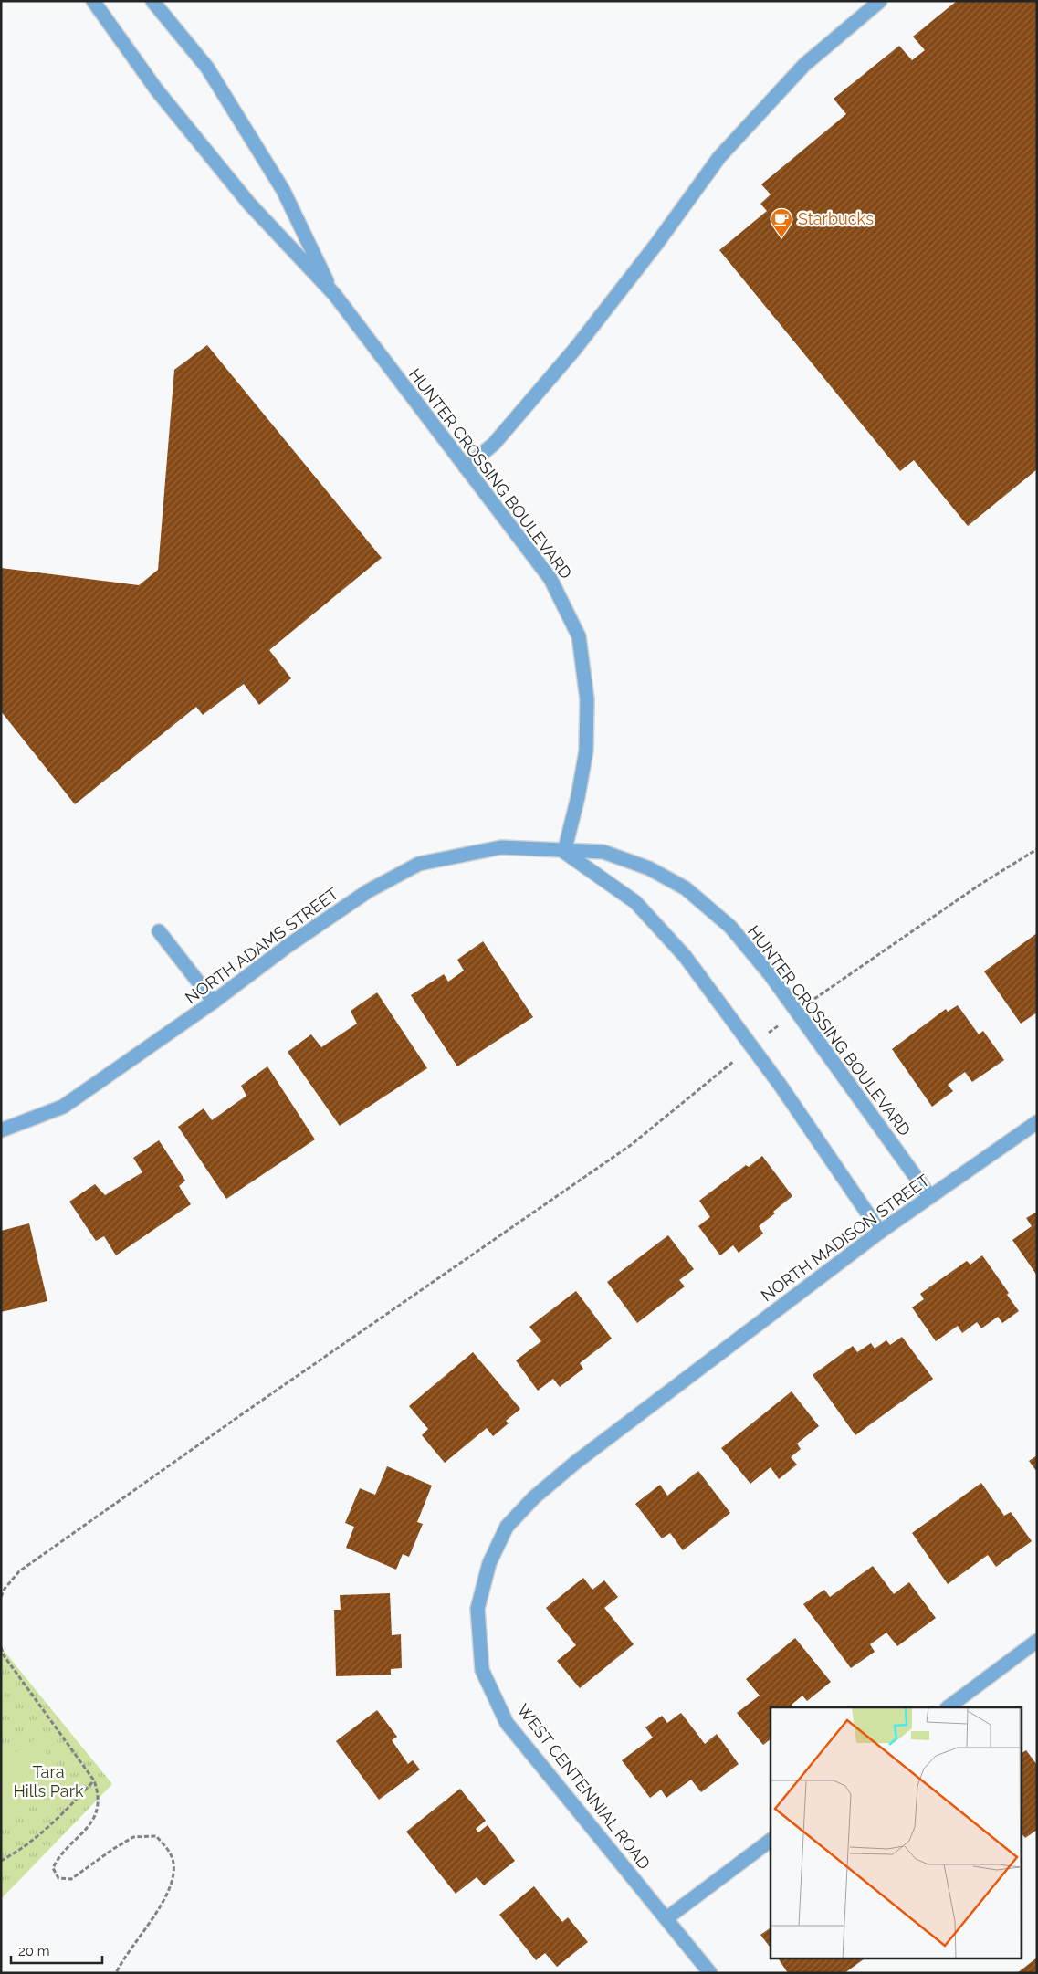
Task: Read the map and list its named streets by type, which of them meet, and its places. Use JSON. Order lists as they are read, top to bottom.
{
  "streets": {
    "street": [
      "HUNTER CROSSING BOULEVARD",
      "NORTH ADAMS STREET",
      "NORTH MADISON STREET",
      "WEST CENTENNIAL ROAD"
    ]
  },
  "crossings": [
    ["HUNTER CROSSING BOULEVARD", "NORTH ADAMS STREET"],
    ["HUNTER CROSSING BOULEVARD", "NORTH MADISON STREET"],
    ["NORTH MADISON STREET", "WEST CENTENNIAL ROAD"]
  ],
  "parks": ["Tara Hills Park"],
  "places": {
    "cafe": ["Starbucks"]
  },
  "scale_bar": "20 m"
}
